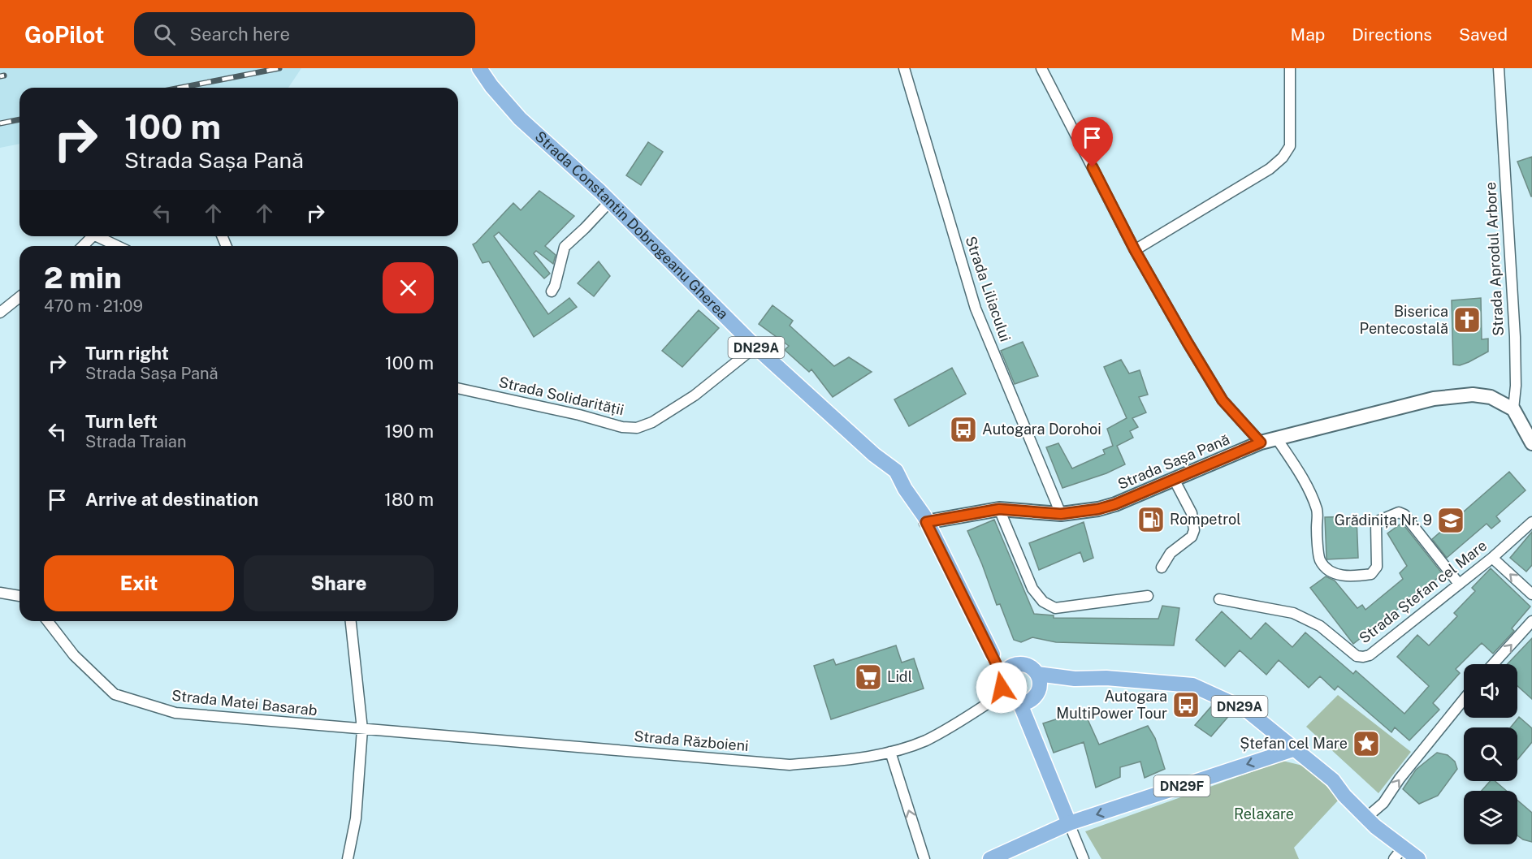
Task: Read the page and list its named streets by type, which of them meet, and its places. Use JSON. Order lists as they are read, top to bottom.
{
  "streets": {
    "main road": ["Strada Constantin Dobrogeanu Gherea", "DN29A", "DN29F"],
    "street": [
      "Strada Aprodul Arbore",
      "Strada Liliacului",
      "Strada Solidarității",
      "Strada Sașa Pană",
      "Strada Ștefan cel Mare",
      "Strada Matei Basarab",
      "Strada Războieni"
    ]
  },
  "crossings": [
    ["Strada Constantin Dobrogeanu Gherea", "DN29A"],
    ["Strada Constantin Dobrogeanu Gherea", "Strada Solidarității"],
    ["Strada Constantin Dobrogeanu Gherea", "Strada Sașa Pană"],
    ["Strada Constantin Dobrogeanu Gherea", "Strada Războieni"],
    ["Strada Aprodul Arbore", "Strada Sașa Pană"],
    ["Strada Liliacului", "Strada Sașa Pană"],
    ["DN29A", "Strada Războieni"],
    ["DN29A", "DN29F"],
    ["Strada Matei Basarab", "Strada Războieni"]
  ],
  "parks": ["Relaxare"],
  "places": {
    "church": ["Biserica Pentecostală"],
    "bus stop": ["Autogara Dorohoi", "Autogara MultiPower Tour"],
    "fuel station": ["Rompetrol"],
    "school or university": ["Grădinița Nr. 9"],
    "supermarket": ["Lidl"],
    "place": ["Ștefan cel Mare"]
  },
  "page": {
    "header": "GoPilot",
    "search": "Search here",
    "nav": ["Map", "Directions", "Saved"],
    "turn": ["100 m", "Strada Sașa Pană"],
    "heading": ["2 min", "470 m · 21:09"],
    "list": [
      {
        "name": "Turn right",
        "note": "Strada Sașa Pană",
        "value": "100 m"
      },
      {
        "name": "Turn left",
        "note": "Strada Traian",
        "value": "190 m"
      },
      {
        "name": "Arrive at destination",
        "value": "180 m"
      }
    ],
    "buttons": ["Exit", "Share"]
  }
}
